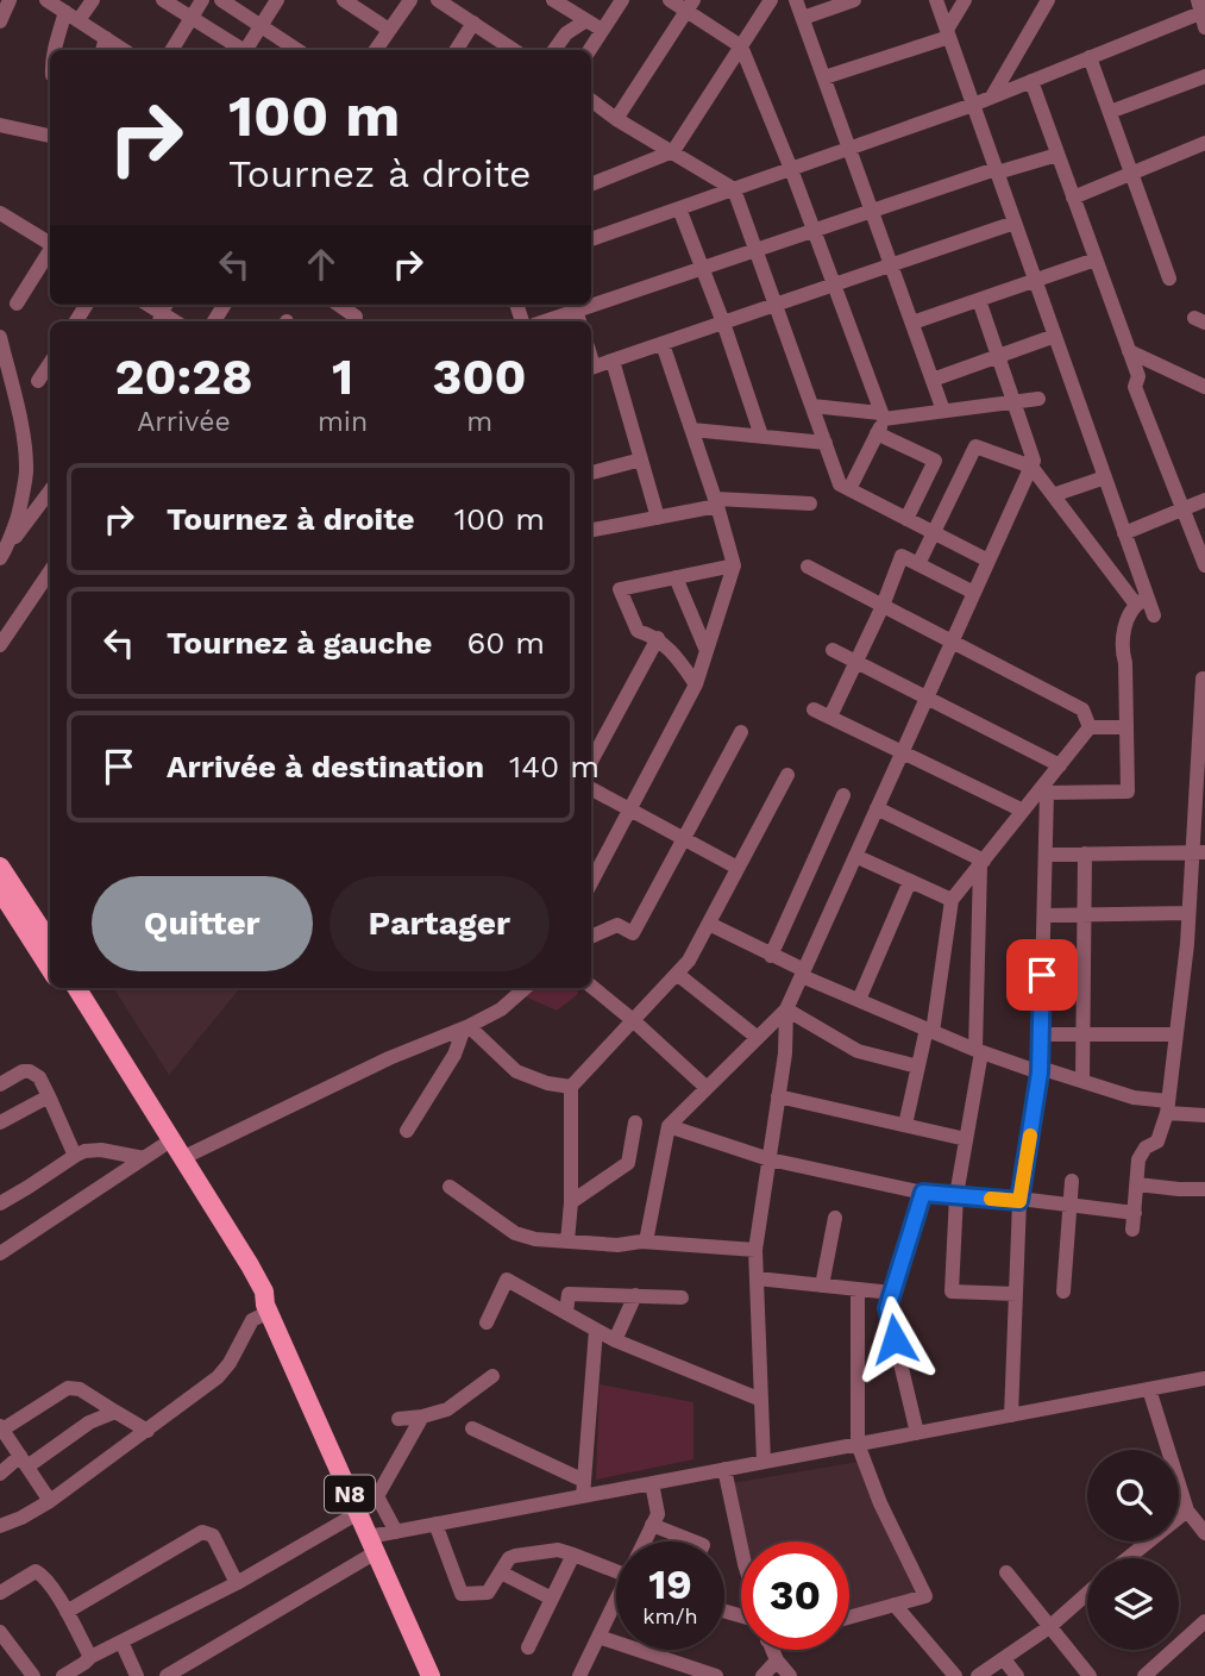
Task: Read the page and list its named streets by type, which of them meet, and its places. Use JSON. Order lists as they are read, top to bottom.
{
  "streets": {
    "main road": ["N8"]
  },
  "page": {
    "turn": ["100 m", "Tournez à droite"],
    "eta": [
      "20:28",
      "Arrivée",
      "1",
      "min",
      "300",
      "m"
    ],
    "list": [
      {
        "name": "Tournez à droite",
        "value": "100 m"
      },
      {
        "name": "Tournez à gauche",
        "value": "60 m"
      },
      {
        "name": "Arrivée à destination",
        "value": "140 m"
      }
    ],
    "buttons": ["Quitter", "Partager"],
    "speed": "19 km/h",
    "limit": "30"
  }
}
